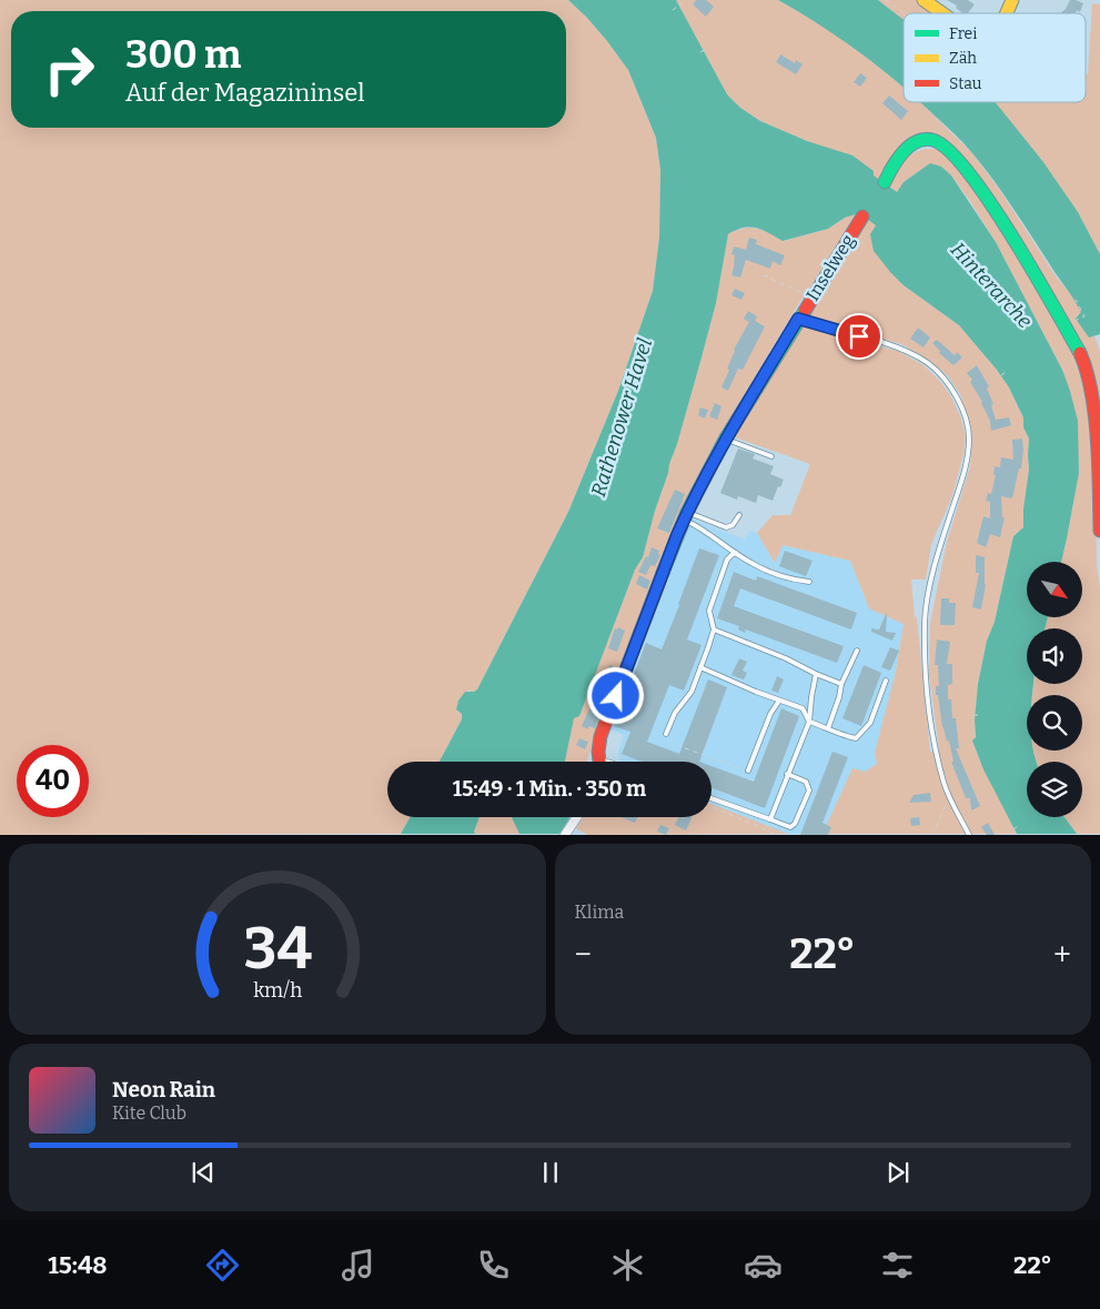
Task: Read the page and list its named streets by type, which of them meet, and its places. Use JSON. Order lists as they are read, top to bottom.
{
  "streets": {
    "street": ["Inselweg"]
  },
  "water": ["Hinterarche", "Rathenower Havel"],
  "legend": ["Frei", "Zäh", "Stau"],
  "north": "bottom right",
  "page": {
    "turn": ["300 m", "Auf der Magazininsel"],
    "limit": "40",
    "trip": "15:49 · 1 Min. · 350 m",
    "tile": "Klima",
    "heat": ["−", "22°", "+"],
    "song": ["Neon Rain", "Kite Club"],
    "tabs": ["15:48", "22°"],
    "gauge": ["34", "km/h"]
  }
}
